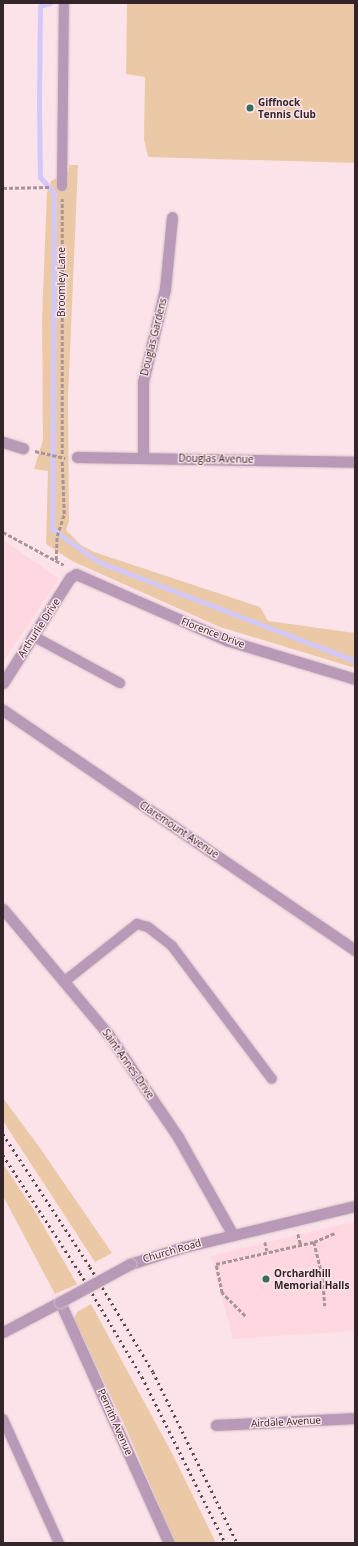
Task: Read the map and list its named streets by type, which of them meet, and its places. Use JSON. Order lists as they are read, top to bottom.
{
  "streets": {
    "street": [
      "Douglas Gardens",
      "Douglas Avenue",
      "Arthurlie Drive",
      "Florence Drive",
      "Claremount Avenue",
      "Saint Annes Drive",
      "Church Road",
      "Penrith Avenue",
      "Airdale Avenue"
    ],
    "path": ["Broomley Lane"]
  },
  "crossings": [
    ["Douglas Gardens", "Douglas Avenue"],
    ["Arthurlie Drive", "Florence Drive"],
    ["Saint Annes Drive", "Church Road"],
    ["Church Road", "Penrith Avenue"]
  ],
  "places": ["Giffnock Tennis Club", "Orchardhill Memorial Halls"]
}
